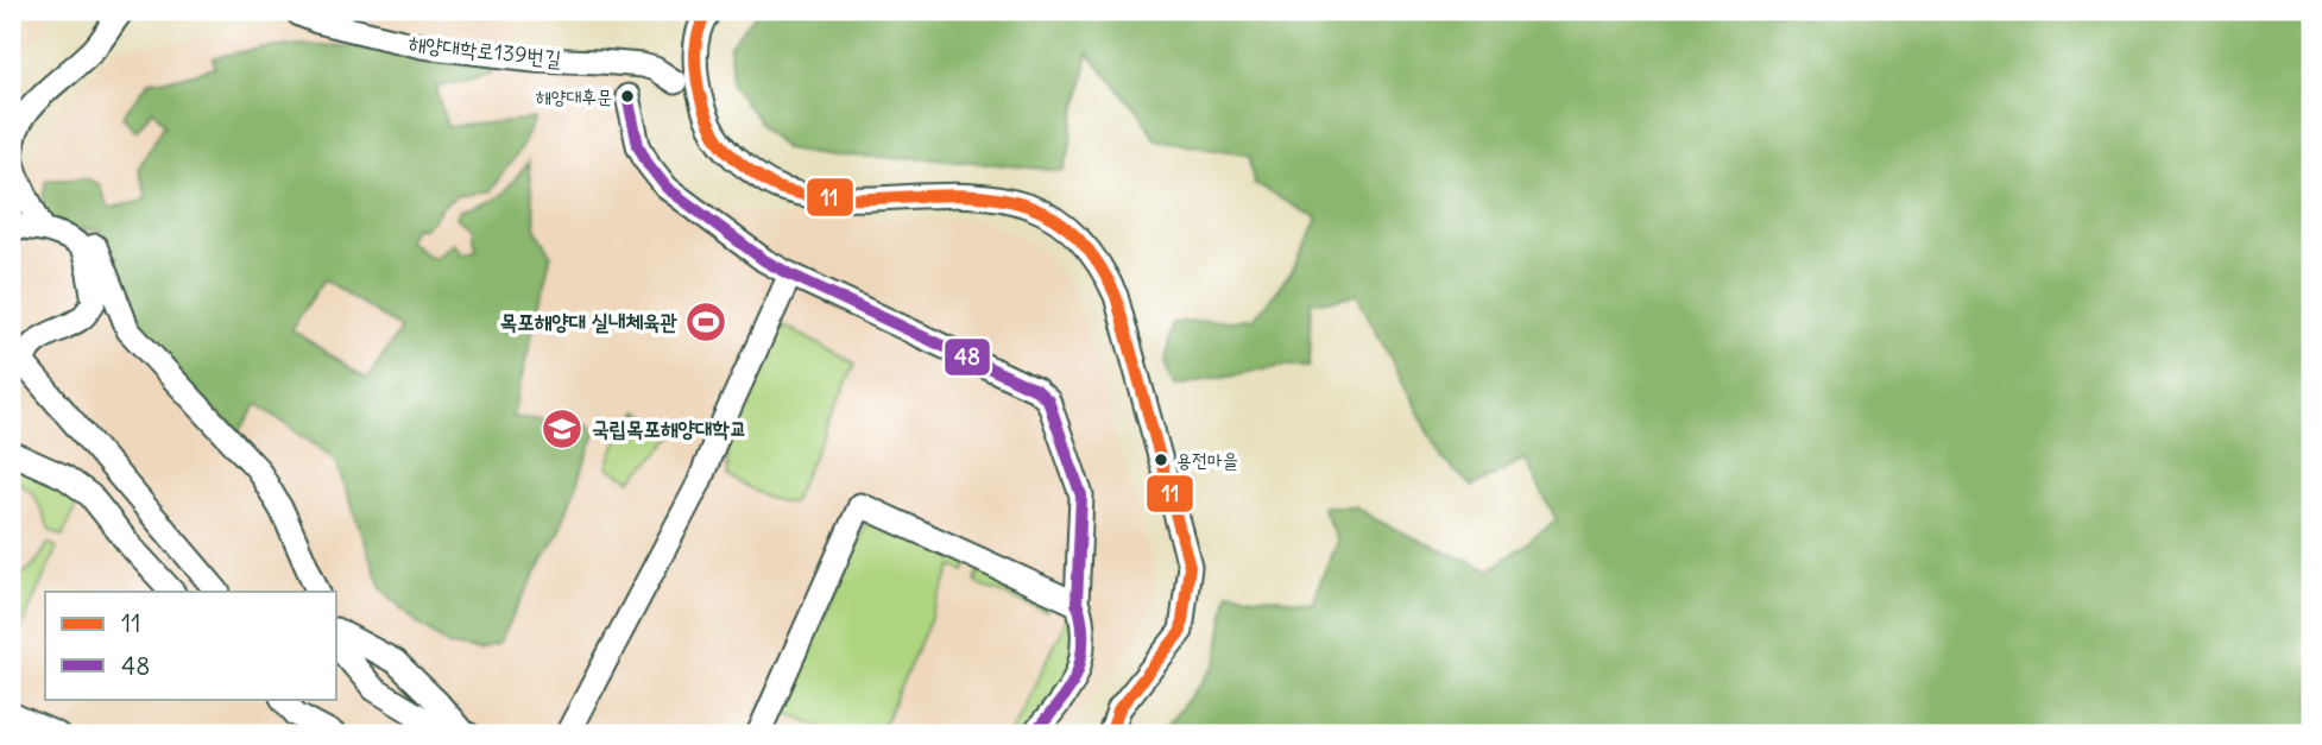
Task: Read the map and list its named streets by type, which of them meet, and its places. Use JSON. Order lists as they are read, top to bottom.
{
  "streets": {
    "street": ["해양대학로139번길"]
  },
  "places": {
    "other": ["해양대후문", "용전마을"],
    "sports": ["목포해양대 실내체육관"],
    "school or university": ["국립목포해양대학교"]
  },
  "lines": ["transit line 11", "transit line 48"],
  "legend": ["11", "48"]
}
